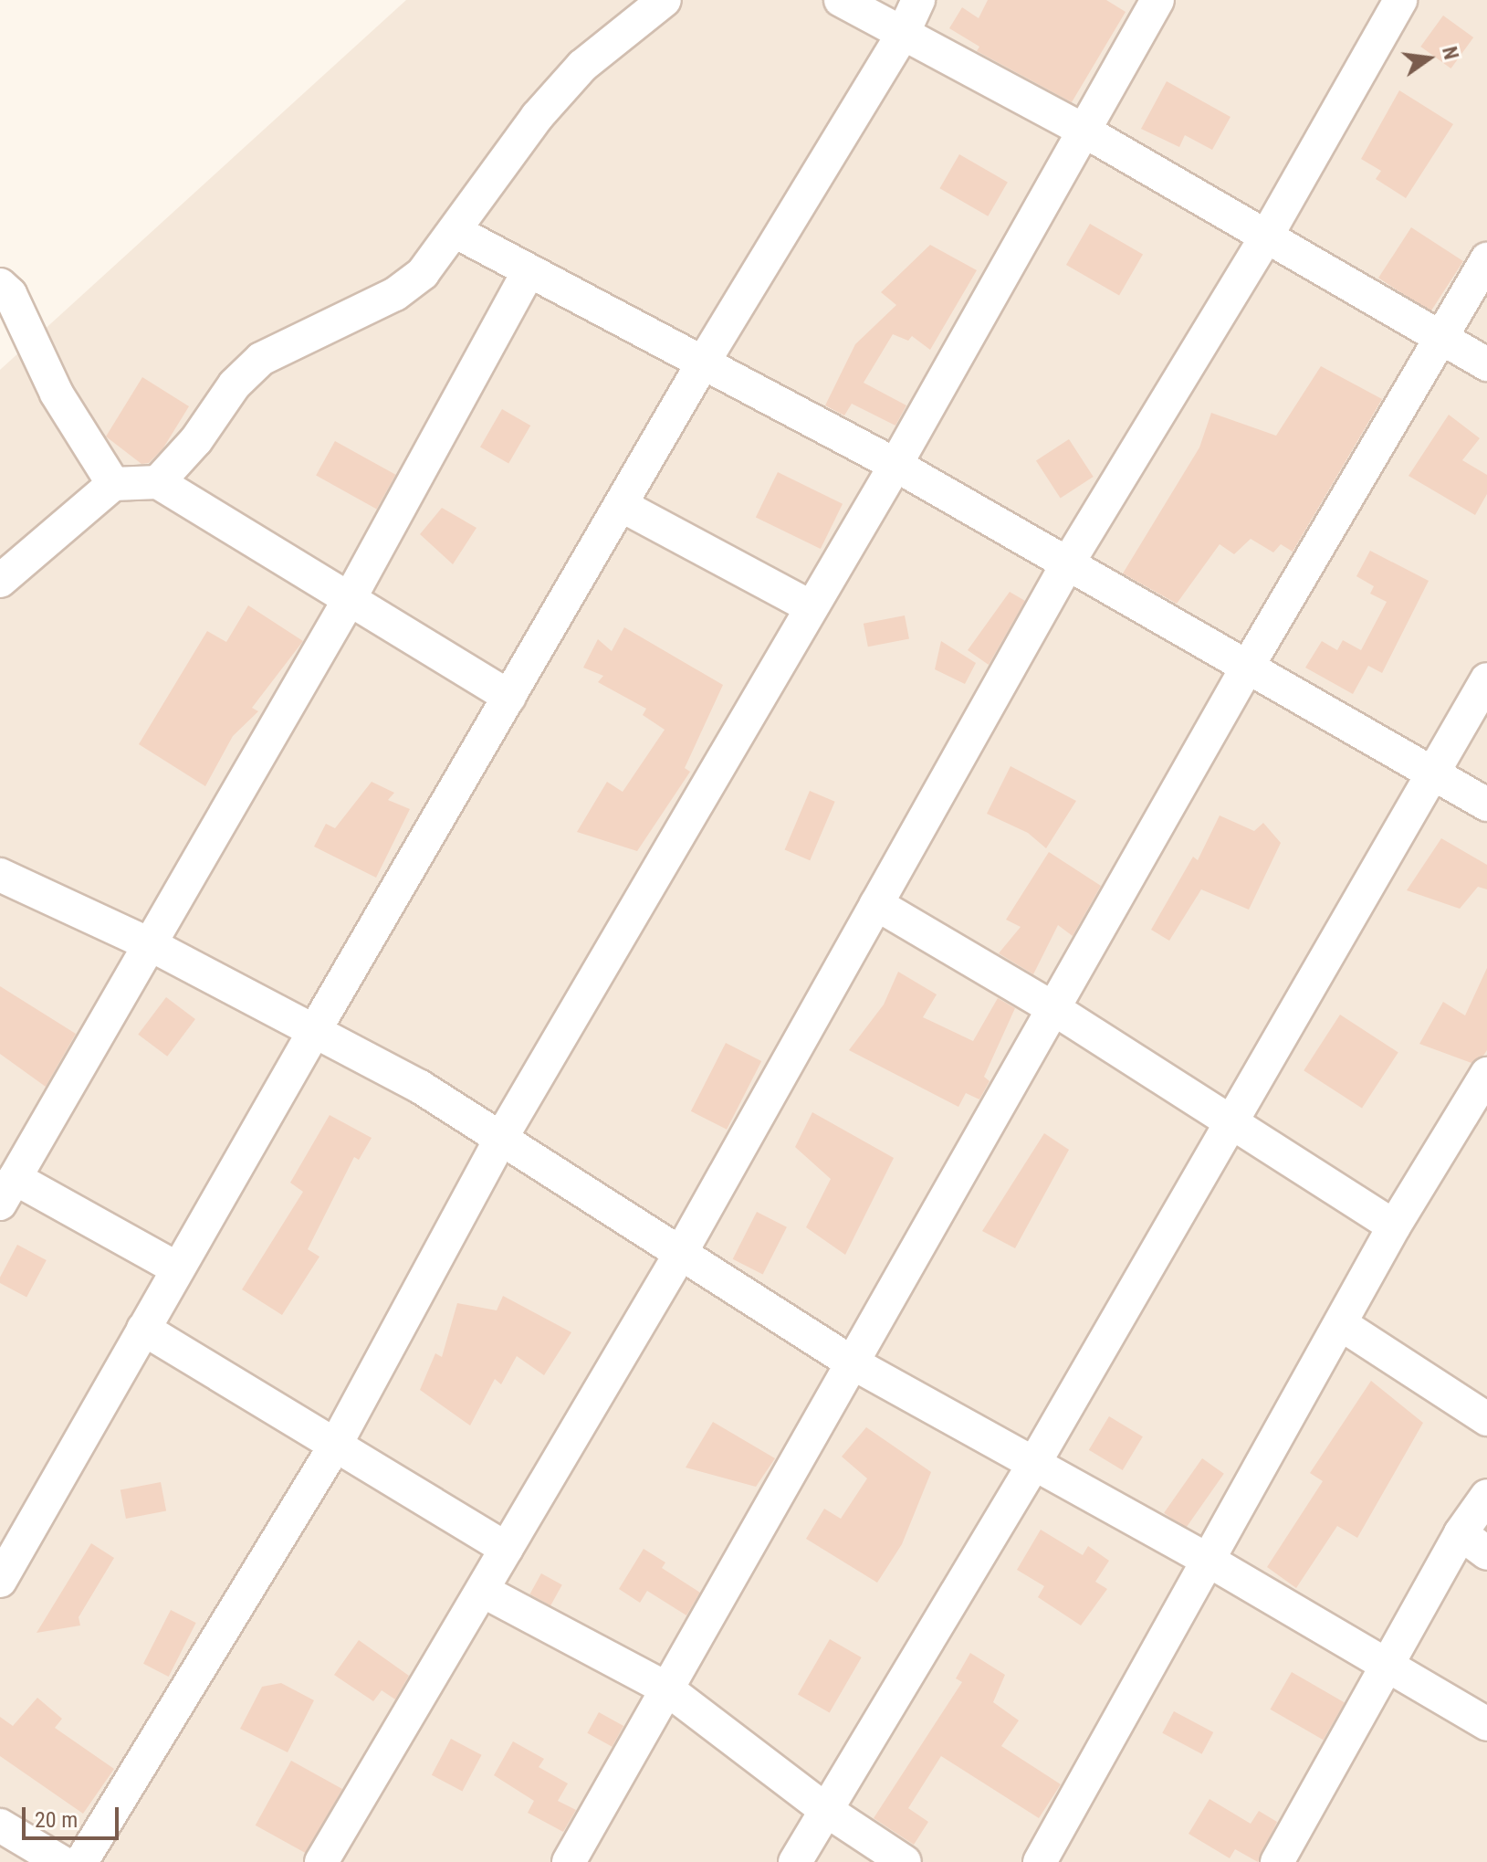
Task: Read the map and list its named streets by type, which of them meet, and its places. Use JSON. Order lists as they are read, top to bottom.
{
  "scale_bar": "20 m",
  "north": "right"
}
